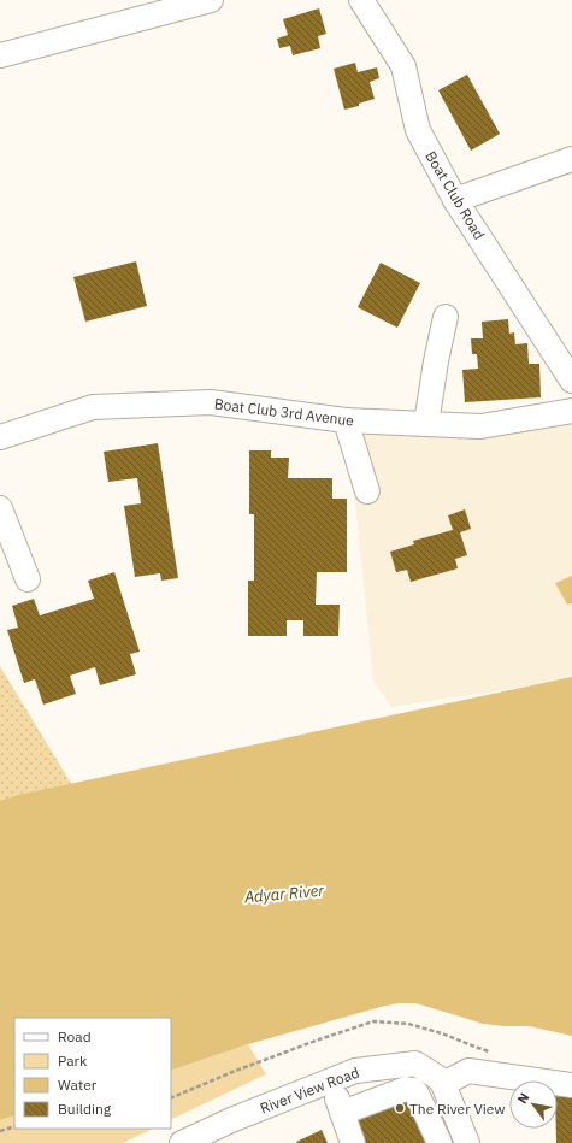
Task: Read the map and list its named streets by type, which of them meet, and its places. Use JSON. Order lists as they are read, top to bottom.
{
  "streets": {
    "street": ["Boat Club Road", "Boat Club 3rd Avenue", "River View Road"]
  },
  "water": ["Adyar River"],
  "places": ["The River View"],
  "legend": [
    "Road",
    "Park",
    "Water",
    "Building"
  ],
  "north": "top left"
}
